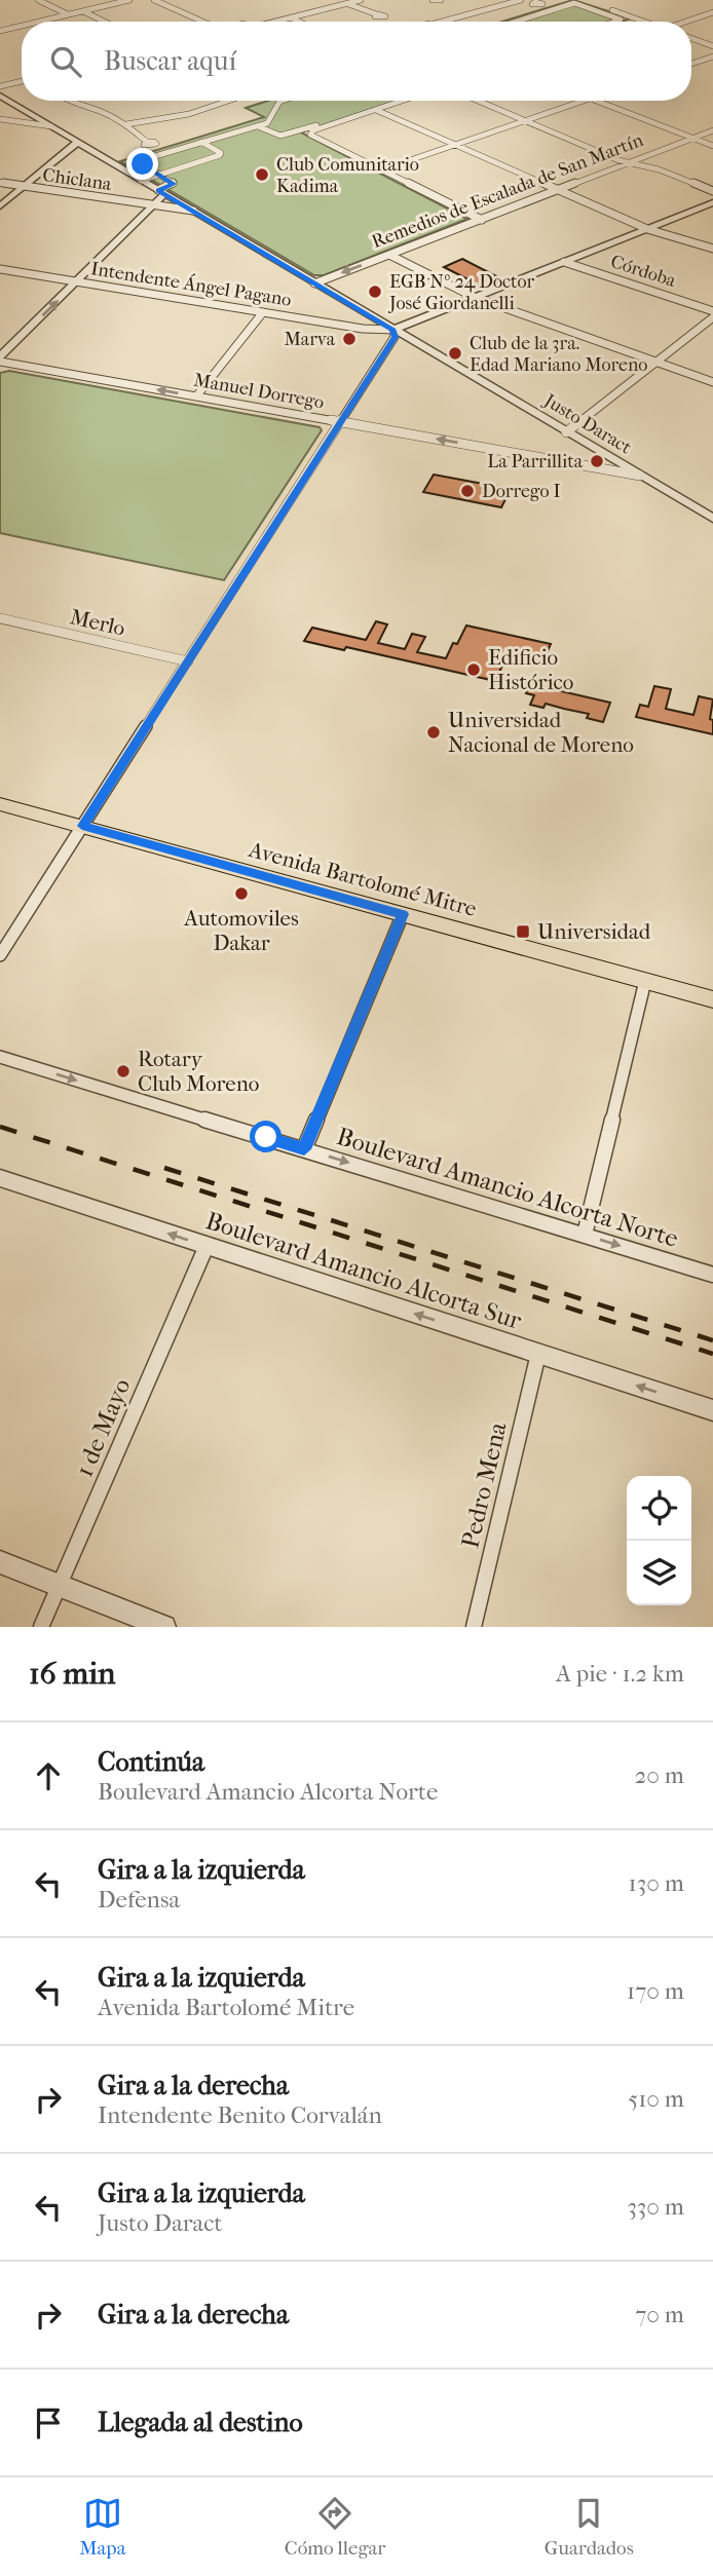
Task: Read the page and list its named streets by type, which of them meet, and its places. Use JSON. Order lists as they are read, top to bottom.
{
  "streets": {
    "main road": ["Avenida Bartolomé Mitre"],
    "street": [
      "Chiclana",
      "Remedios de Escalada de San Martín",
      "Córdoba",
      "Intendente Ángel Pagano",
      "Manuel Dorrego",
      "Justo Daract",
      "Merlo",
      "Boulevard Amancio Alcorta Norte",
      "Boulevard Amancio Alcorta Sur",
      "1 de Mayo",
      "Pedro Mena"
    ]
  },
  "crossings": [
    ["Chiclana", "Justo Daract"],
    ["Remedios de Escalada de San Martín", "Justo Daract"],
    ["Intendente Ángel Pagano", "Justo Daract"],
    ["Manuel Dorrego", "Justo Daract"],
    ["Boulevard Amancio Alcorta Sur", "1 de Mayo"],
    ["Boulevard Amancio Alcorta Sur", "Pedro Mena"]
  ],
  "one_way": ["Manuel Dorrego", "Boulevard Amancio Alcorta Norte", "Boulevard Amancio Alcorta Sur"],
  "places": {
    "other": [
      "Club Comunitario Kadima",
      "EGB Nº 24 Doctor José Giordanelli",
      "Marva",
      "Club de la 3ra. Edad Mariano Moreno",
      "La Parrillita",
      "Dorrego I",
      "Edificio Histórico",
      "Universidad Nacional de Moreno",
      "Automoviles Dakar",
      "Rotary Club Moreno"
    ],
    "transit": ["Universidad"]
  },
  "page": {
    "search": "Buscar aquí",
    "heading": ["16 min", "A pie · 1.2 km"],
    "list": [
      ["Continúa", "Boulevard Amancio Alcorta Norte", "20 m"],
      ["Gira a la izquierda", "Defensa", "130 m"],
      ["Gira a la izquierda", "Avenida Bartolomé Mitre", "170 m"],
      ["Gira a la derecha", "Intendente Benito Corvalán", "510 m"],
      ["Gira a la izquierda", "Justo Daract", "330 m"],
      ["Gira a la derecha", "70 m"],
      "Llegada al destino"
    ],
    "nav": ["Mapa", "Cómo llegar", "Guardados"]
  }
}
